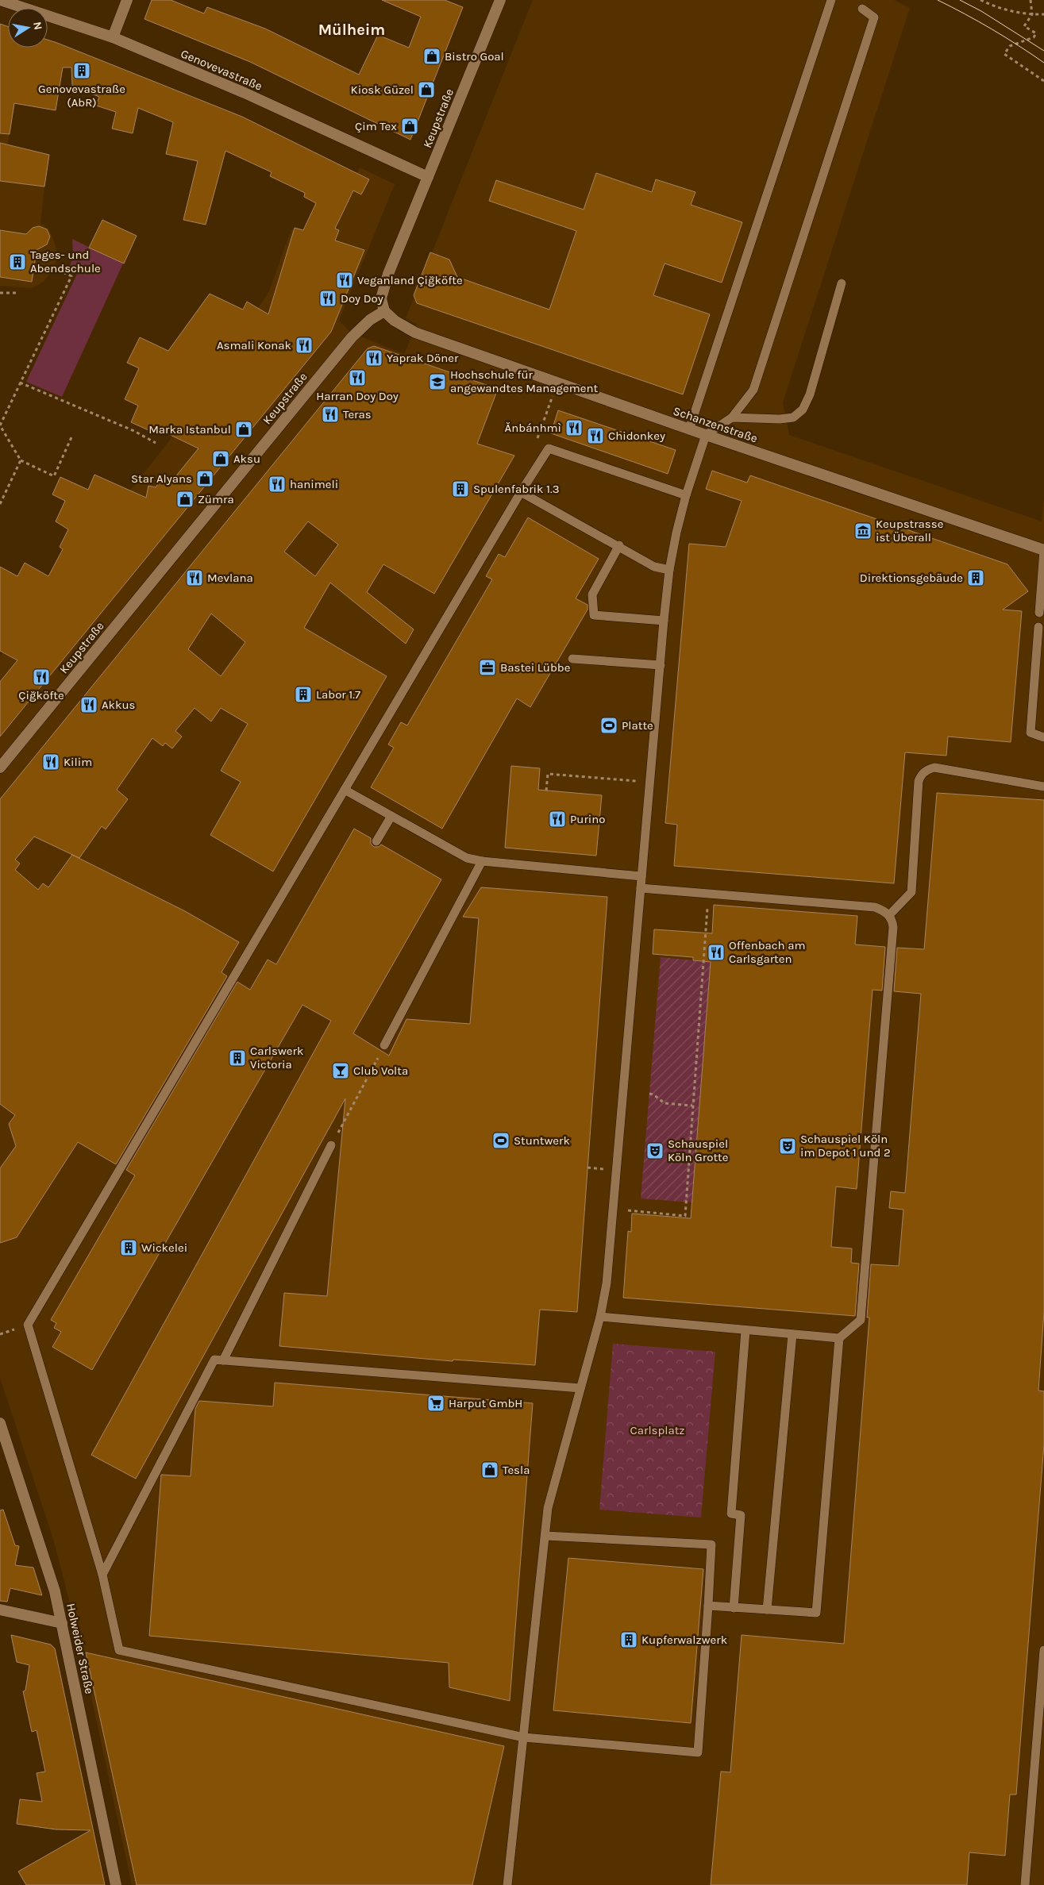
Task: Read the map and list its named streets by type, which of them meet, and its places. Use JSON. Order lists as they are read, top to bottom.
{
  "streets": {
    "street": [
      "Genovevastraße",
      "Keupstraße",
      "Schanzenstraße",
      "Holweider Straße"
    ]
  },
  "crossings": [
    ["Genovevastraße", "Keupstraße"],
    ["Keupstraße", "Schanzenstraße"]
  ],
  "districts": ["Mülheim"],
  "parks": ["Carlsplatz"],
  "places": {
    "shop": [
      "Bistro Goal",
      "Kiosk Güzel",
      "Çim Tex",
      "Marka Istanbul",
      "Aksu",
      "Star Alyans",
      "Zümra",
      "Tesla"
    ],
    "building": [
      "Genovevastraße (AbR)",
      "Tages- und Abendschule",
      "Spulenfabrik 1.3",
      "Direktionsgebäude",
      "Labor 1.7",
      "Carlswerk Victoria",
      "Wickelei",
      "Kupferwalzwerk"
    ],
    "restaurant": [
      "Veganland Çiğköfte",
      "Doy Doy",
      "Asmali Konak",
      "Yaprak Döner",
      "Harran Doy Doy",
      "Teras",
      "Ănbánhmì",
      "Chidonkey",
      "hanimeli",
      "Mevlana",
      "Çiğköfte",
      "Akkus",
      "Kilim",
      "Purino",
      "Offenbach am Carlsgarten"
    ],
    "school or university": ["Hochschule für angewandtes Management"],
    "museum": ["Keupstrasse ist Überall"],
    "office": ["Bastei Lübbe"],
    "sports": ["Platte", "Stuntwerk"],
    "bar": ["Club Volta"],
    "theatre": ["Schauspiel Köln im Depot 1 und 2", "Schauspiel Köln Grotte"],
    "supermarket": ["Harput GmbH"]
  },
  "north": "right"
}
